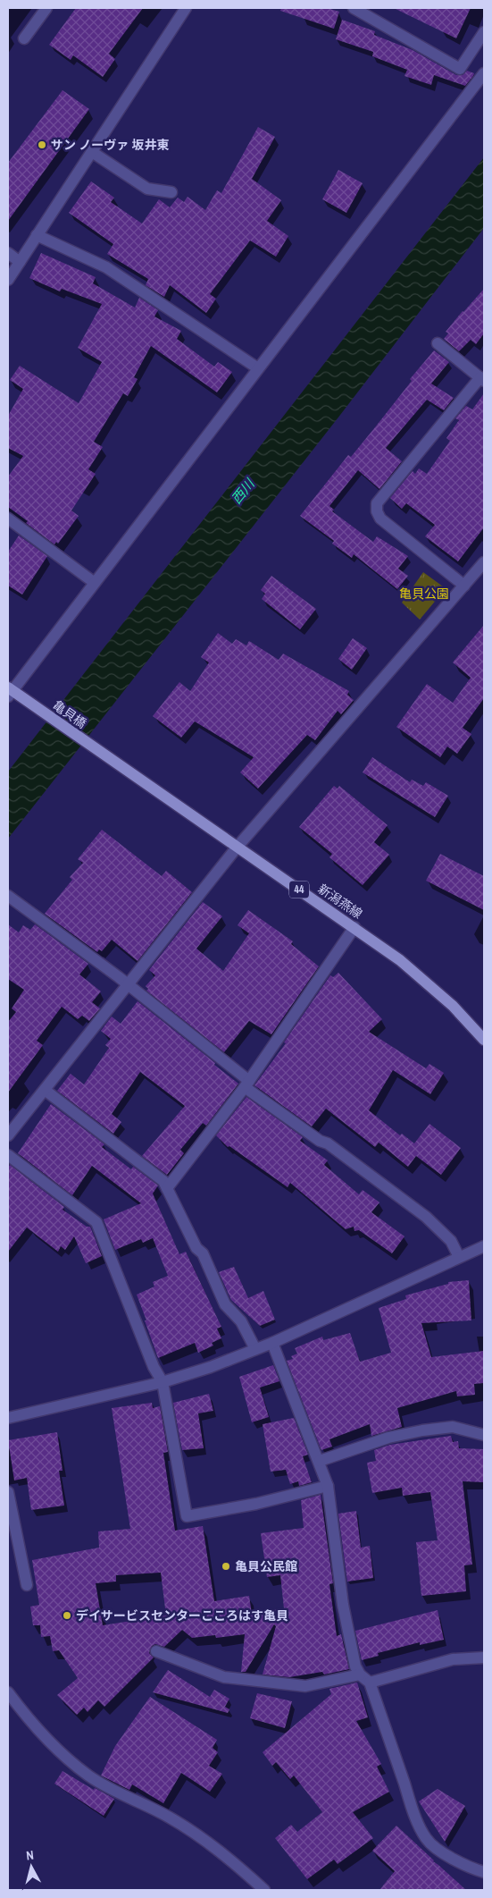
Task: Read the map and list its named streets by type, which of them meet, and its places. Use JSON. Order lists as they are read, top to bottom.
{
  "streets": {
    "main road": ["亀貝橋", "44", "新潟燕線"]
  },
  "crossings": [
    ["亀貝橋", "新潟燕線"]
  ],
  "water": ["西川"],
  "parks": ["亀貝公園"],
  "places": ["サン ノーヴァ 坂井東", "亀貝公民館", "デイサービスセンターこころはす亀貝"],
  "north": "top"
}
